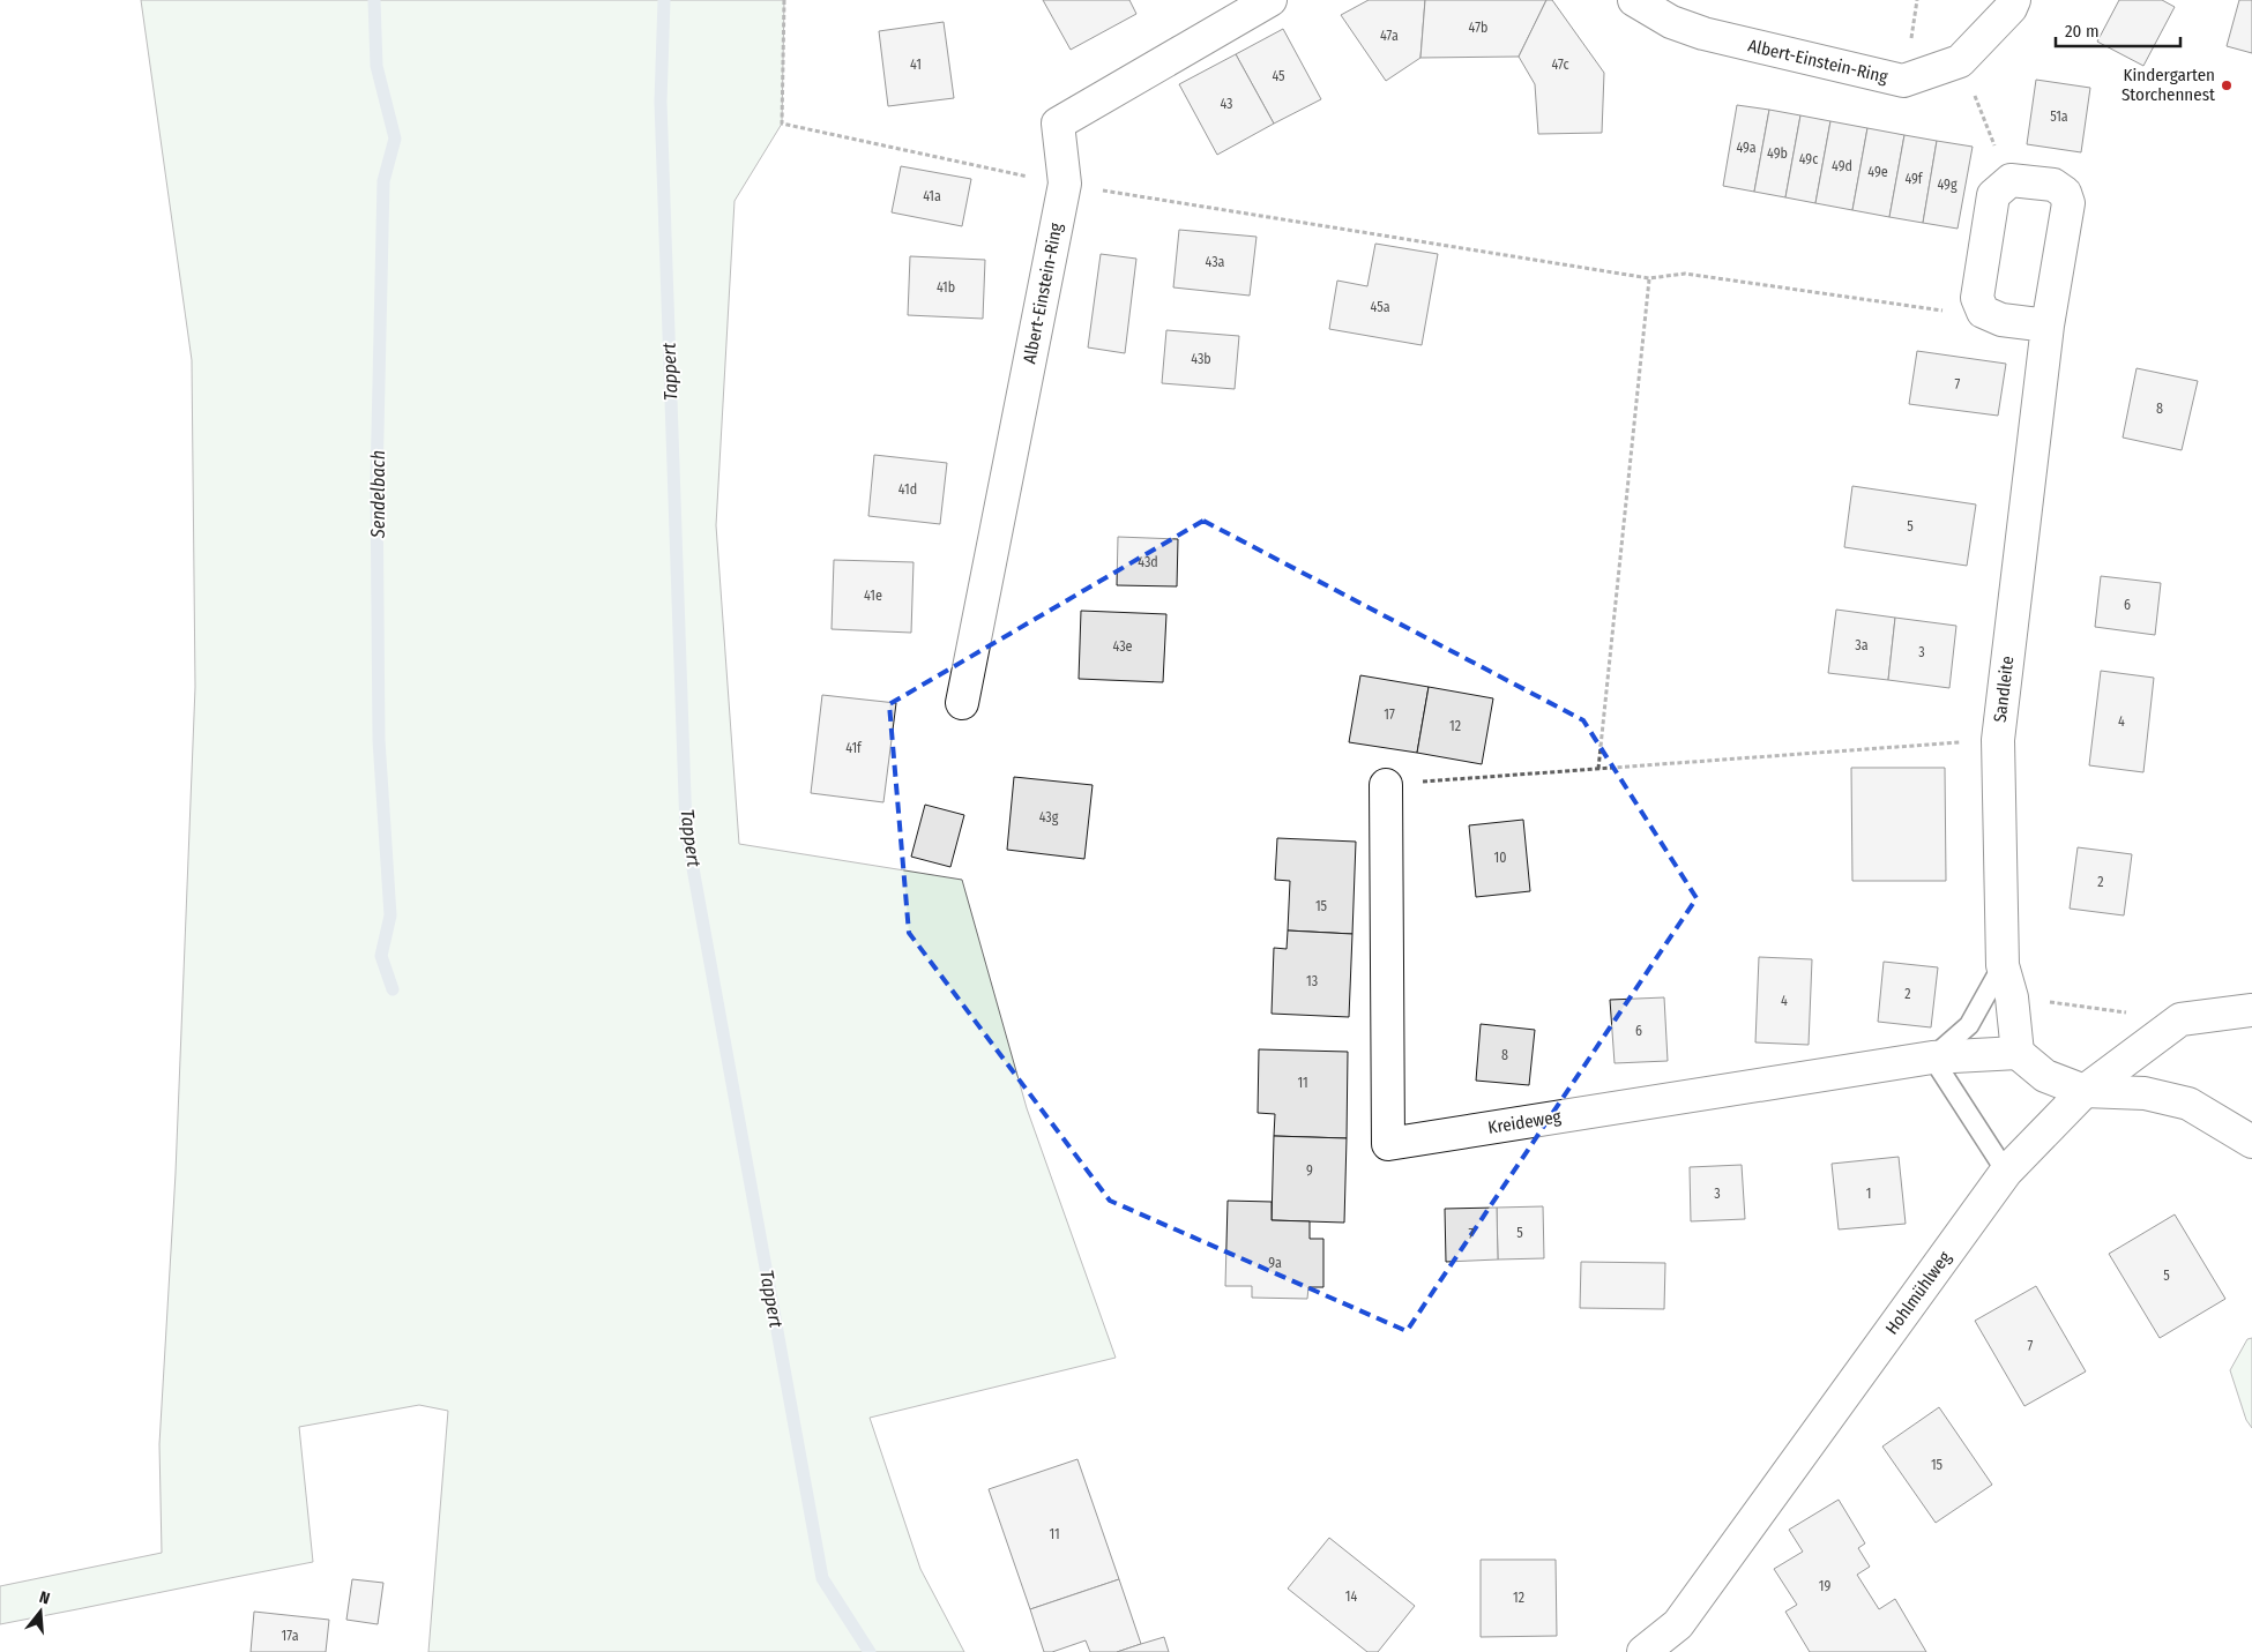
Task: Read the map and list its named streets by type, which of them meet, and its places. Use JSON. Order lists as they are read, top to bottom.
{
  "streets": {
    "street": [
      "Albert-Einstein-Ring",
      "Sandleite",
      "Kreideweg",
      "Hohlmühlweg"
    ]
  },
  "crossings": [
    ["Sandleite", "Kreideweg"]
  ],
  "water": ["Tappert", "Sendelbach"],
  "places": ["Kindergarten Storchennest"],
  "house_numbers": [
    "47b",
    "47a",
    "41",
    "47c",
    "45",
    "43",
    "51a",
    "49a",
    "49b",
    "49c",
    "49d",
    "49e",
    "49f",
    "49g",
    "41a",
    "43a",
    "41b",
    "45a",
    "43b",
    "7",
    "8",
    "41d",
    "5",
    "43d",
    "41e",
    "6",
    "3a",
    "43e",
    "3",
    "17",
    "4",
    "12",
    "41f",
    "43g",
    "10",
    "2",
    "15",
    "13",
    "2",
    "4",
    "6",
    "8",
    "11",
    "9",
    "3",
    "1",
    "5",
    "7",
    "9a",
    "5",
    "7",
    "15",
    "11",
    "19",
    "14",
    "12",
    "17a"
  ],
  "scale_bar": "20 m",
  "north": "top"
}
